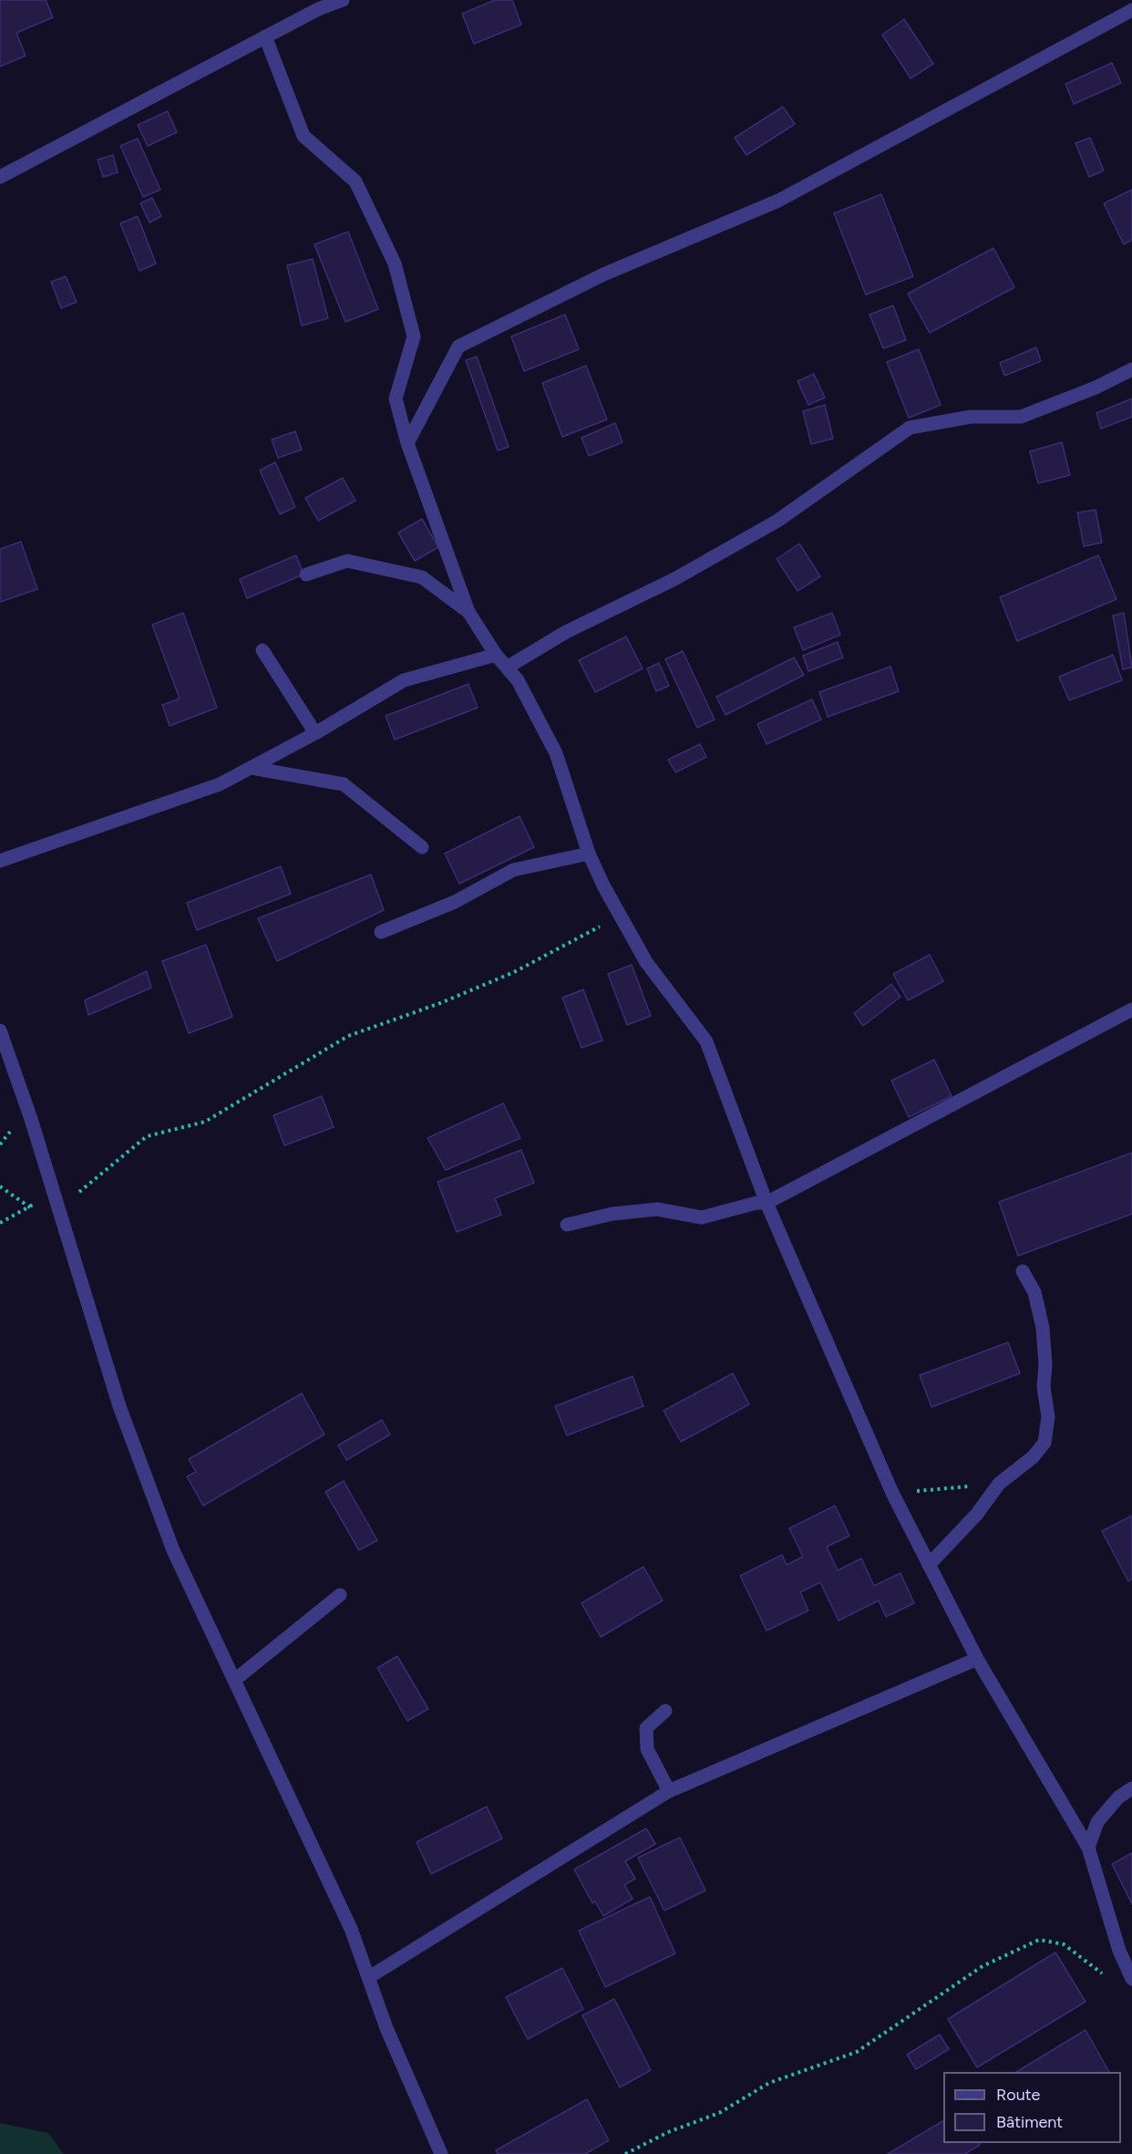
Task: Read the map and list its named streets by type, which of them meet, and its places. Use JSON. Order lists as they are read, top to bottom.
{
  "legend": ["Route", "Bâtiment"]
}
